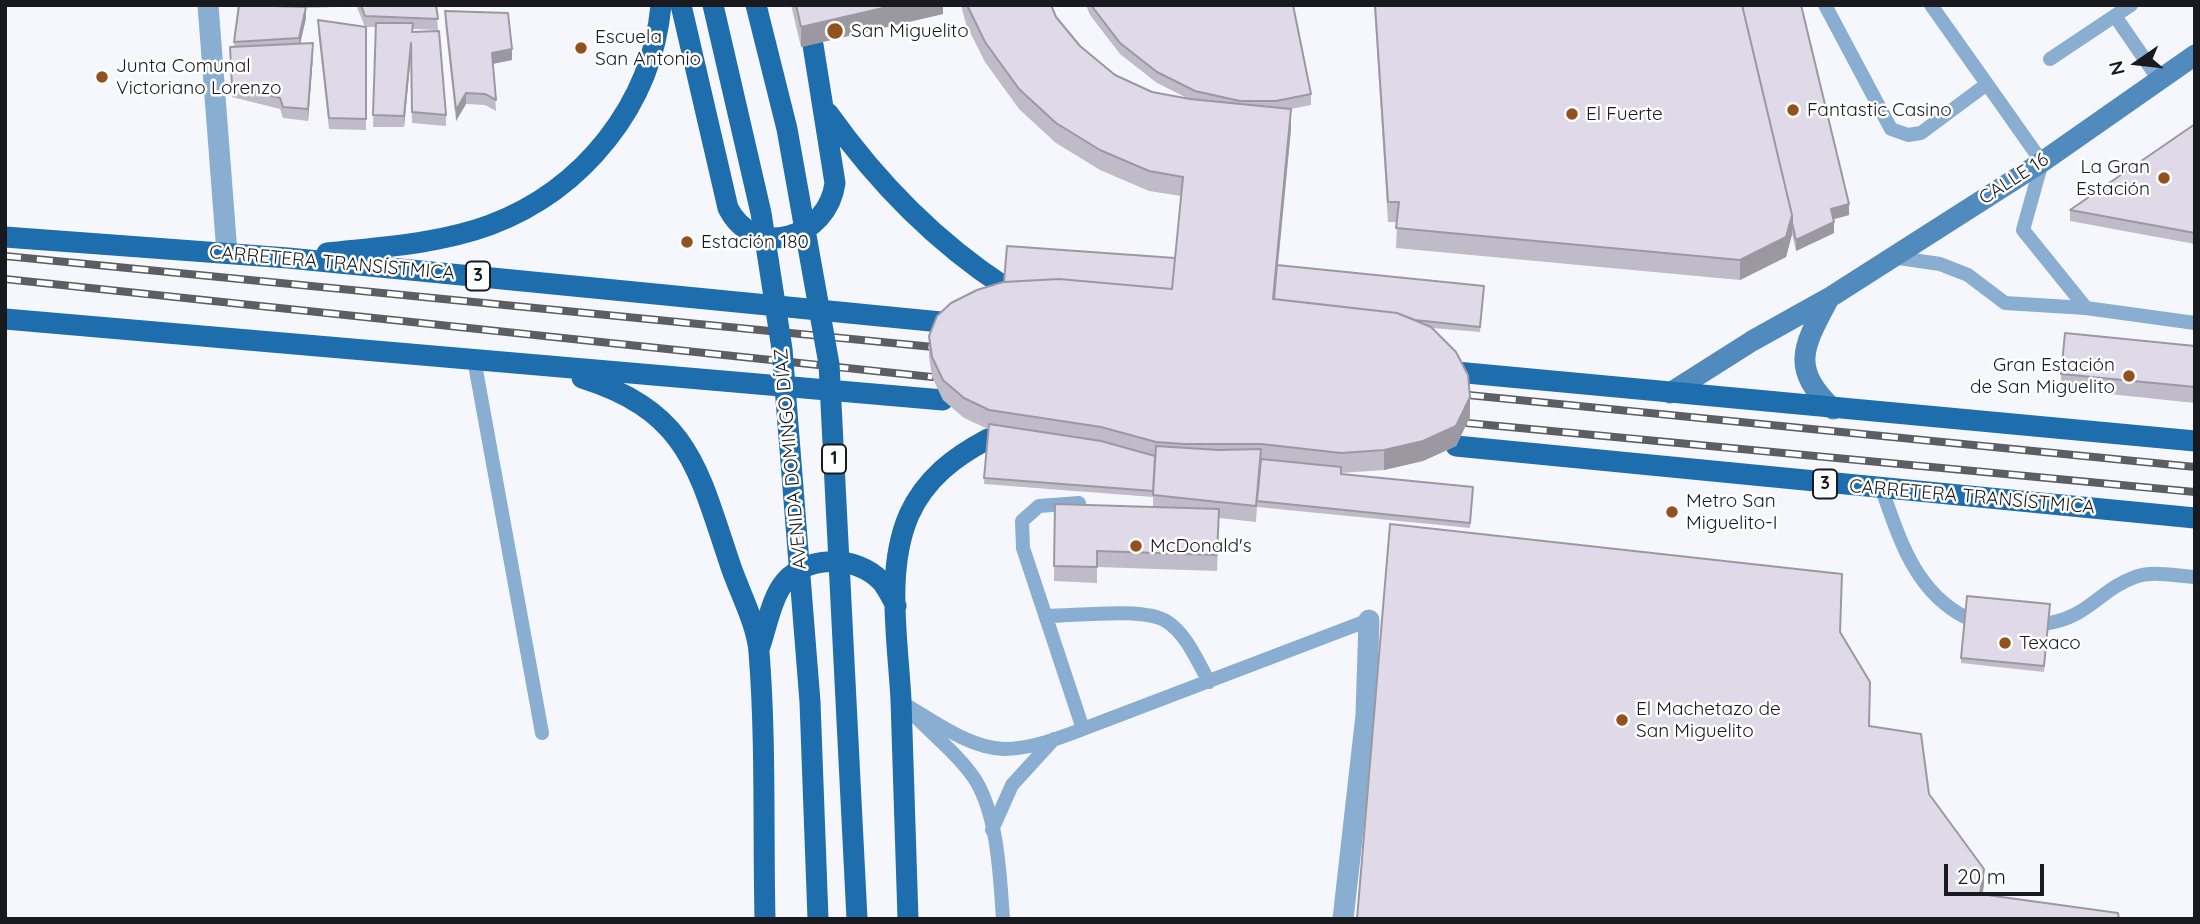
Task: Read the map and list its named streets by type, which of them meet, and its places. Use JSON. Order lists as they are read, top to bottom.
{
  "streets": {
    "main road": [
      "CALLE 16",
      "CARRETERA TRANSÍSTMICA",
      "3",
      "AVENIDA DOMINGO DÍAZ",
      "1"
    ]
  },
  "places": [
    "San Miguelito",
    "Escuela San Antonio",
    "Junta Comunal Victoriano Lorenzo",
    "Fantastic Casino",
    "El Fuerte",
    "La Gran Estación",
    "Estación 180",
    "Gran Estación de San Miguelito",
    "Metro San Miguelito-I",
    "McDonald's",
    "Texaco",
    "El Machetazo de San Miguelito"
  ],
  "scale_bar": "20 m",
  "north": "left"
}
